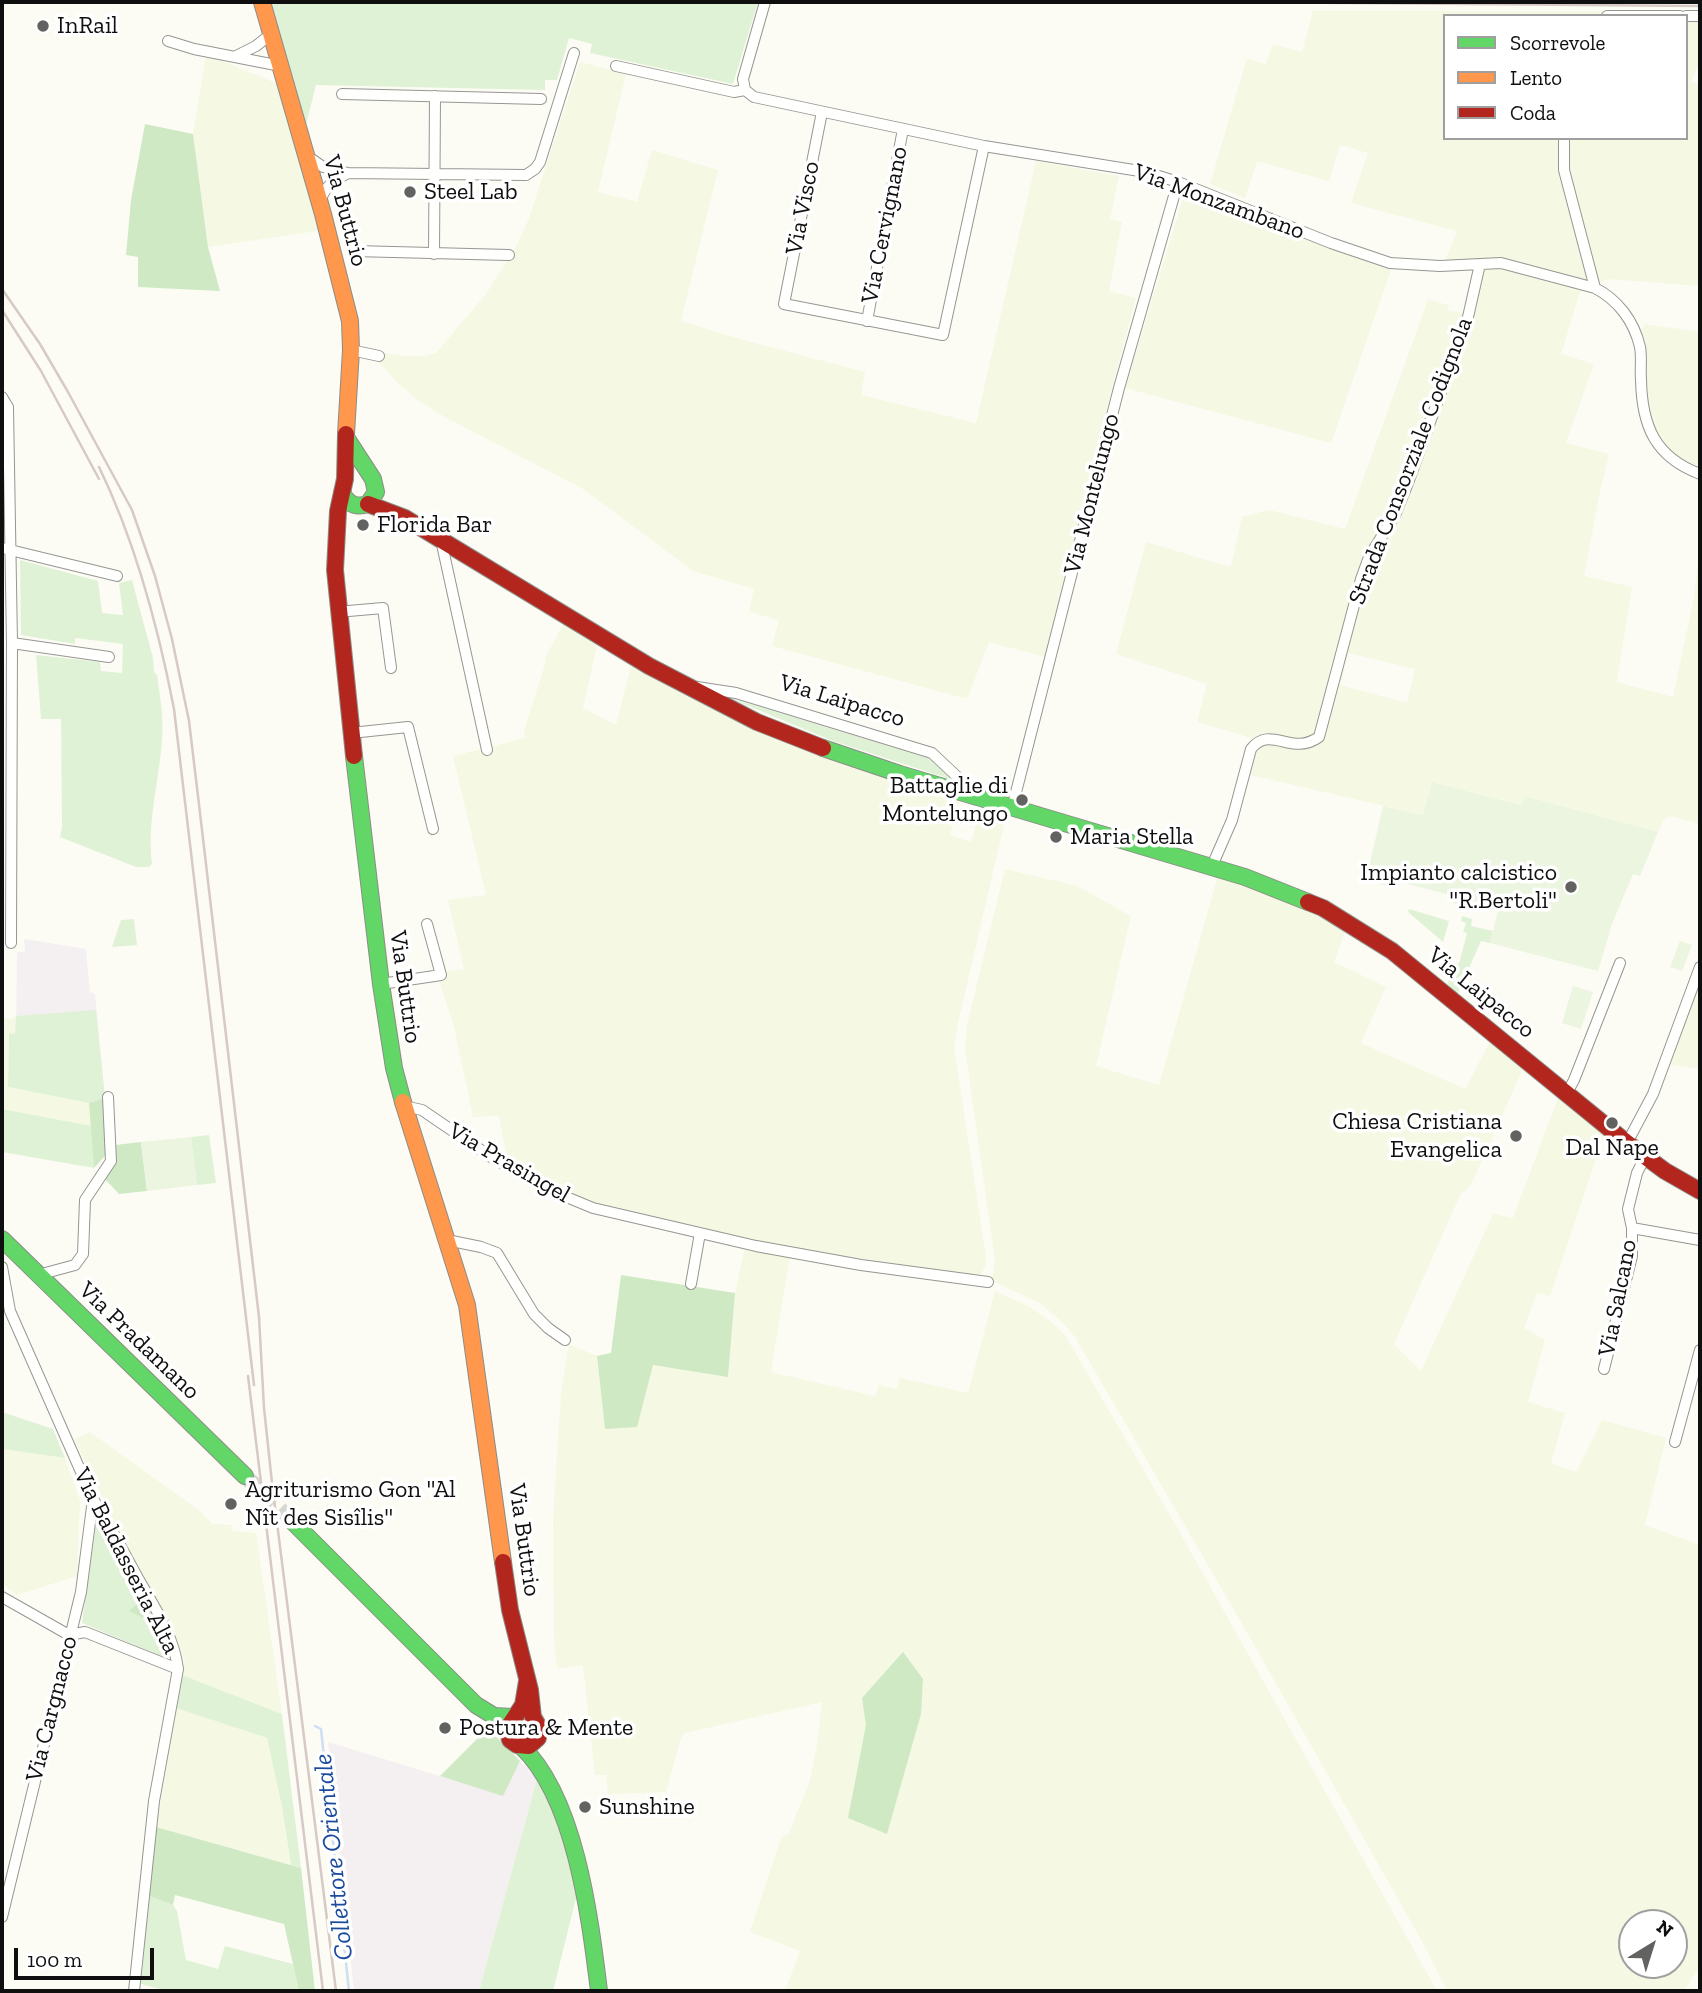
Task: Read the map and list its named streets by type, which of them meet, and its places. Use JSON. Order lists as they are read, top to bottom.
{
  "streets": {
    "street": [
      "Via Monzambano",
      "Via Visco",
      "Via Buttrio",
      "Via Cervignano",
      "Strada Consorziale Codignola",
      "Via Montelungo",
      "Via Laipacco",
      "Via Prasingel",
      "Via Salcano",
      "Via Pradamano",
      "Via Baldasseria Alta",
      "Via Cargnacco"
    ]
  },
  "crossings": [
    ["Via Monzambano", "Via Visco"],
    ["Via Monzambano", "Via Cervignano"],
    ["Via Monzambano", "Strada Consorziale Codignola"],
    ["Via Monzambano", "Via Montelungo"],
    ["Via Visco", "Via Cervignano"],
    ["Via Buttrio", "Via Laipacco"],
    ["Via Buttrio", "Via Prasingel"],
    ["Strada Consorziale Codignola", "Via Laipacco"],
    ["Via Montelungo", "Via Laipacco"],
    ["Via Laipacco", "Via Salcano"],
    ["Via Baldasseria Alta", "Via Cargnacco"]
  ],
  "water": ["Collettore Orientale"],
  "places": [
    "InRail",
    "Steel Lab",
    "Florida Bar",
    "Battaglie di Montelungo",
    "Maria Stella",
    "Impianto calcistico \"R.Bertoli\"",
    "Dal Nape",
    "Chiesa Cristiana Evangelica",
    "Agriturismo Gon \"Al Nît des Sisîlis\"",
    "Postura & Mente",
    "Sunshine"
  ],
  "legend": ["Scorrevole", "Lento", "Coda"],
  "scale_bar": "100 m",
  "north": "top right"
}
